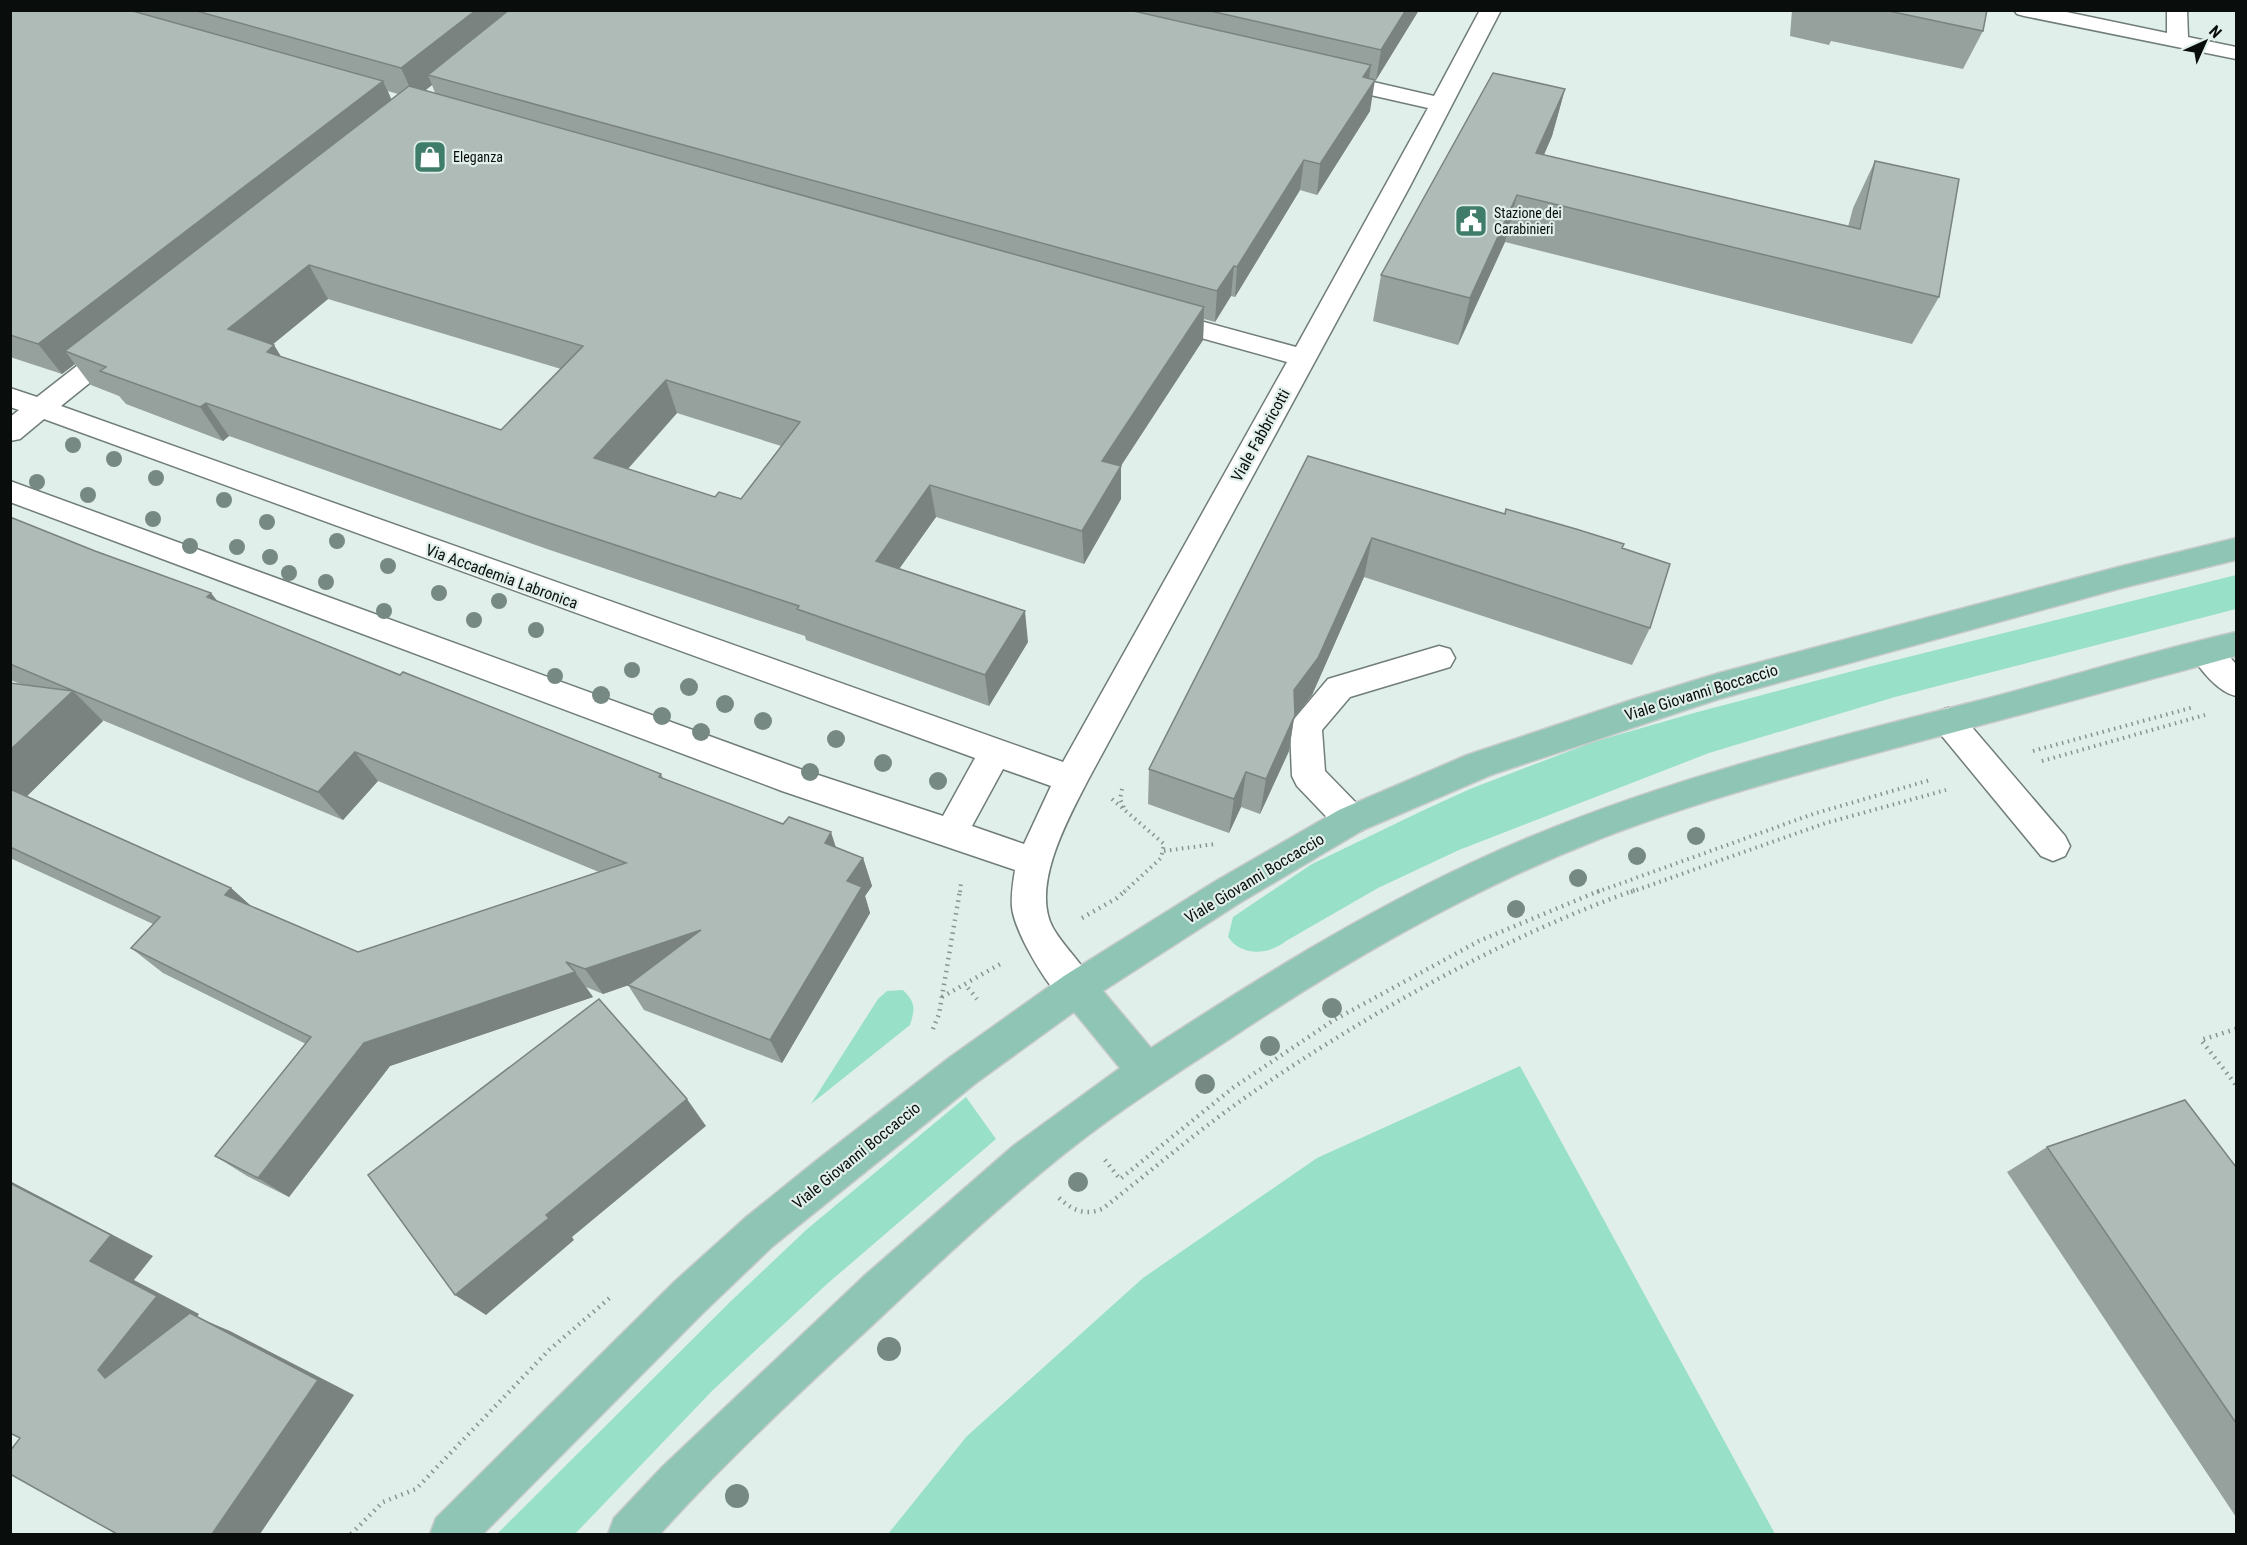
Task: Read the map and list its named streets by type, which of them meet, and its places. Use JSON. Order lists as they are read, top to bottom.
{
  "streets": {
    "main road": ["Viale Giovanni Boccaccio"],
    "street": ["Viale Fabbricotti", "Via Accademia Labronica"]
  },
  "crossings": [
    ["Viale Fabbricotti", "Via Accademia Labronica"],
    ["Viale Fabbricotti", "Viale Giovanni Boccaccio"]
  ],
  "places": {
    "shop": ["Eleganza"],
    "public building": ["Stazione dei Carabinieri"]
  },
  "north": "top right"
}
